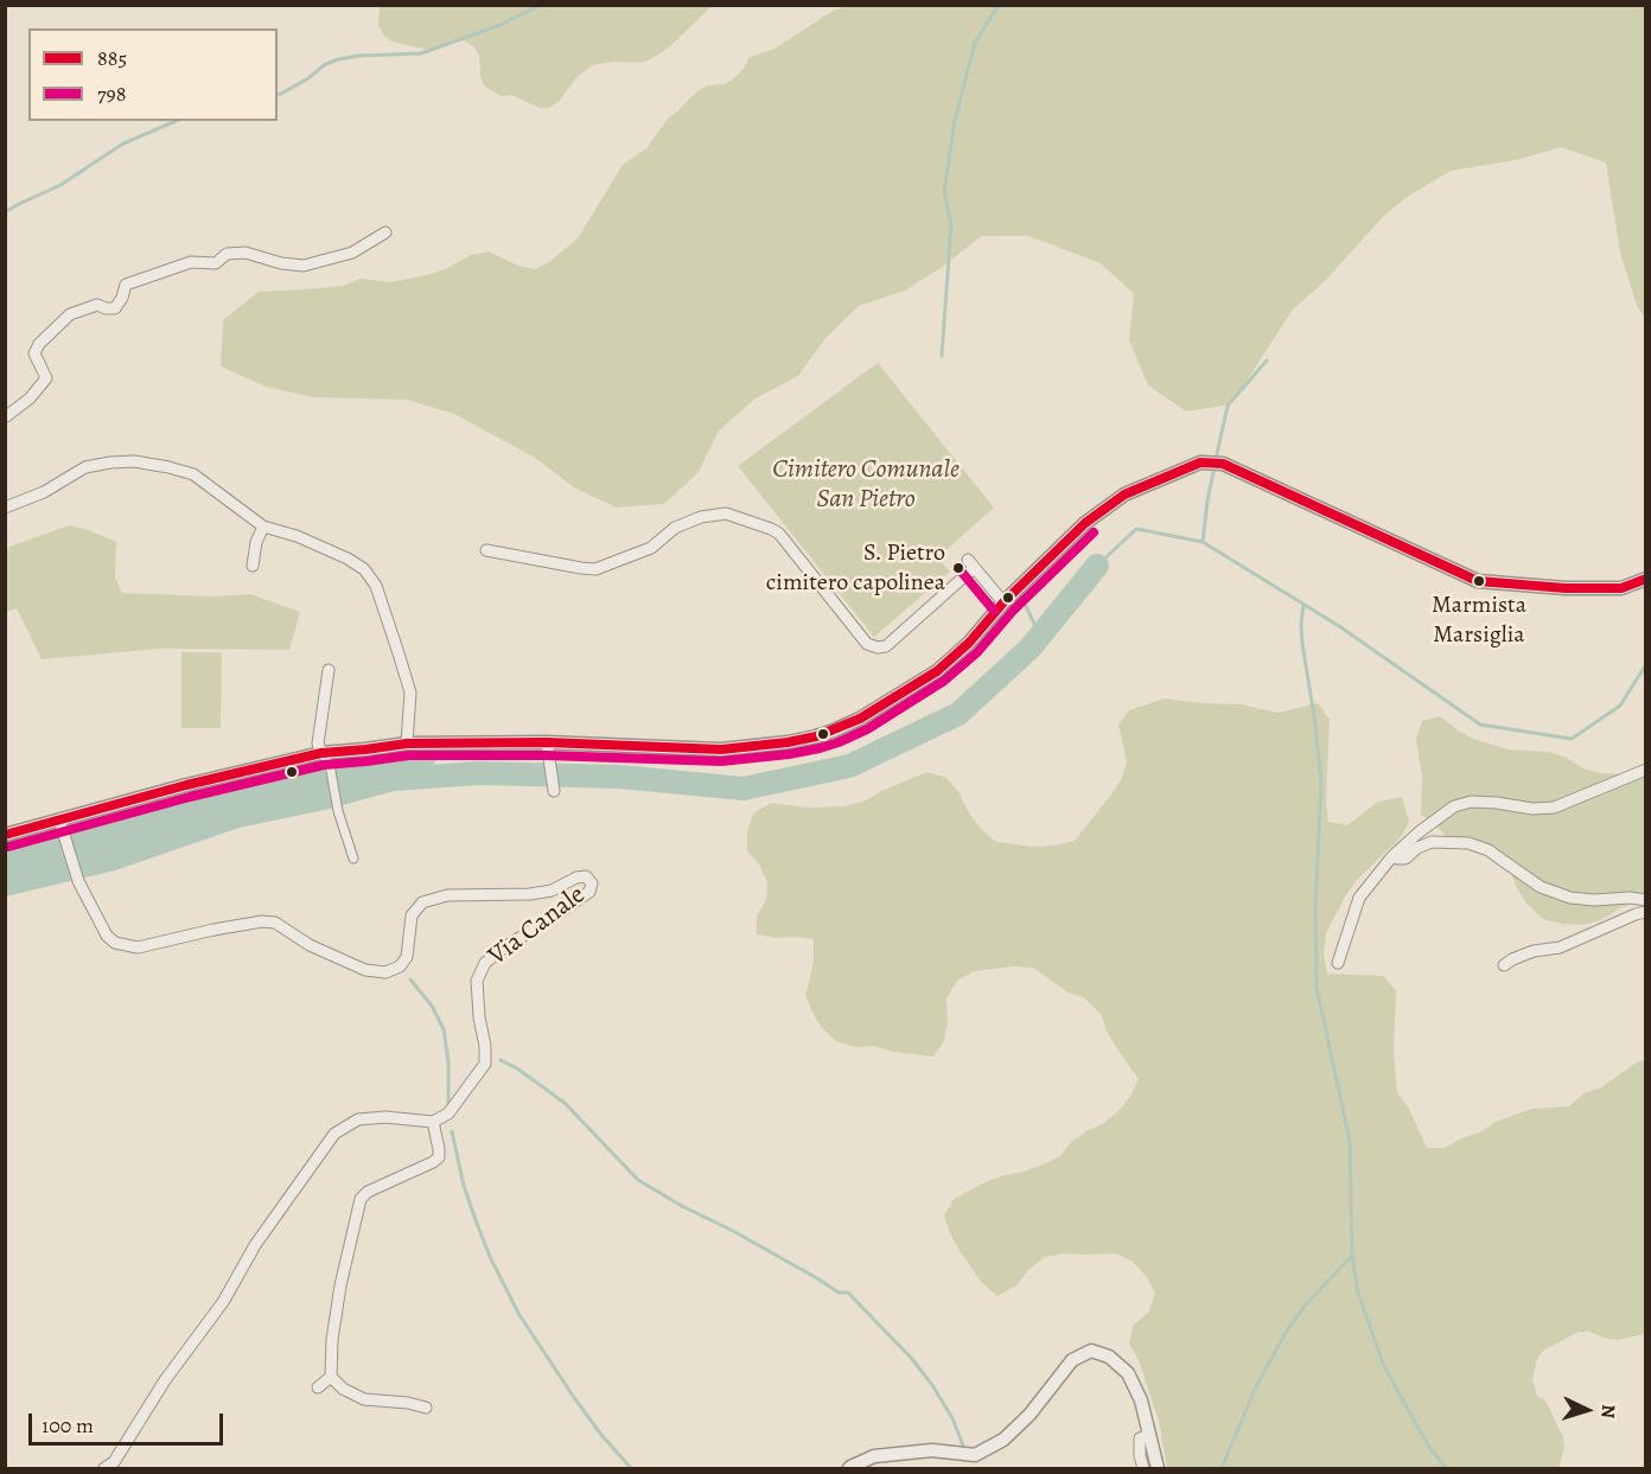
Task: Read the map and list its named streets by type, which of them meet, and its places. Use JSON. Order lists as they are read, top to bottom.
{
  "streets": {
    "street": ["Via Canale"]
  },
  "parks": ["Cimitero Comunale San Pietro"],
  "places": ["S. Pietro cimitero capolinea", "Marmista Marsiglia"],
  "lines": ["transit line 885", "transit line 798"],
  "legend": ["885", "798"],
  "scale_bar": "100 m",
  "north": "right"
}
